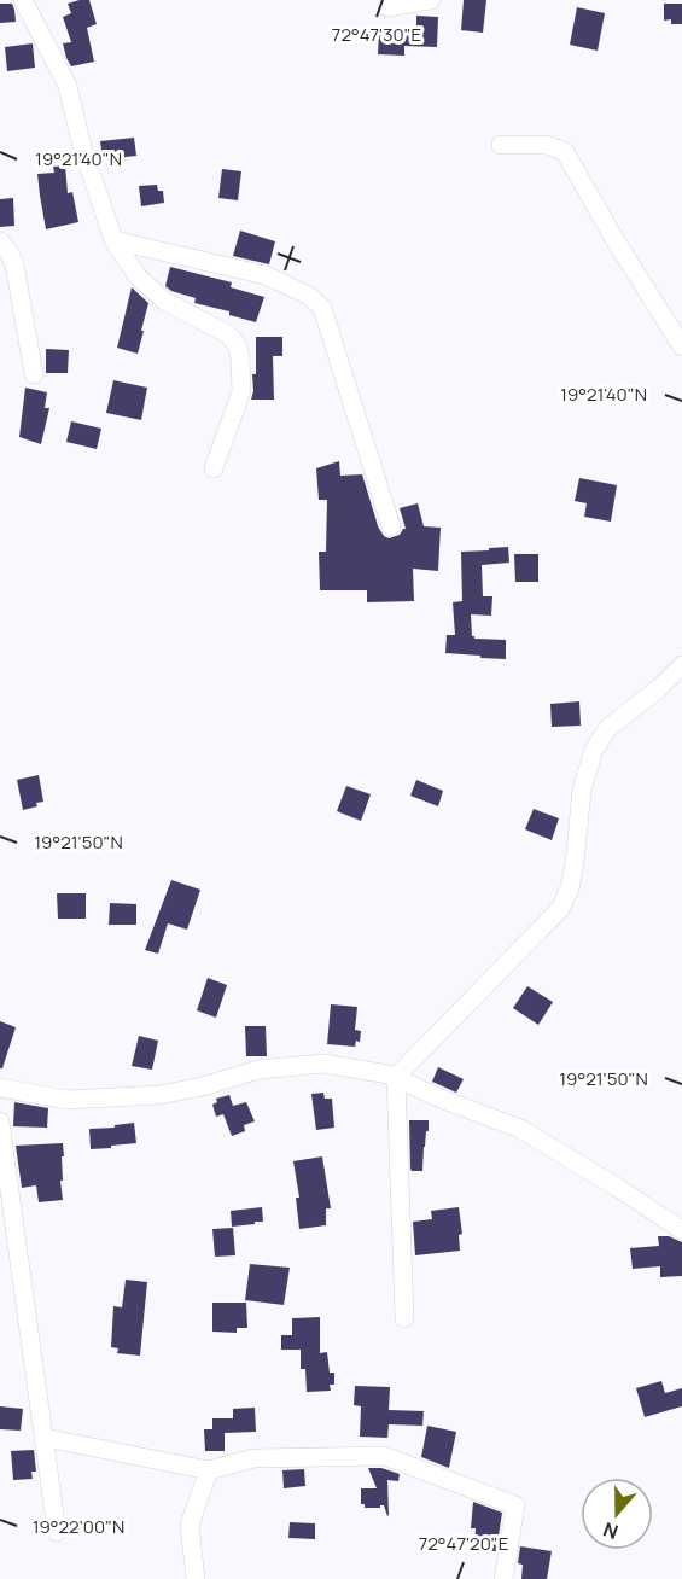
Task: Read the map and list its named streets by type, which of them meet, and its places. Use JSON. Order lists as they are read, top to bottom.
{
  "north": "bottom",
  "coordinates": [
    "72°47'30\"E",
    "19°21'40\"N",
    "19°21'50\"N",
    "19°22'00\"N",
    "72°47'20\"E"
  ]
}
